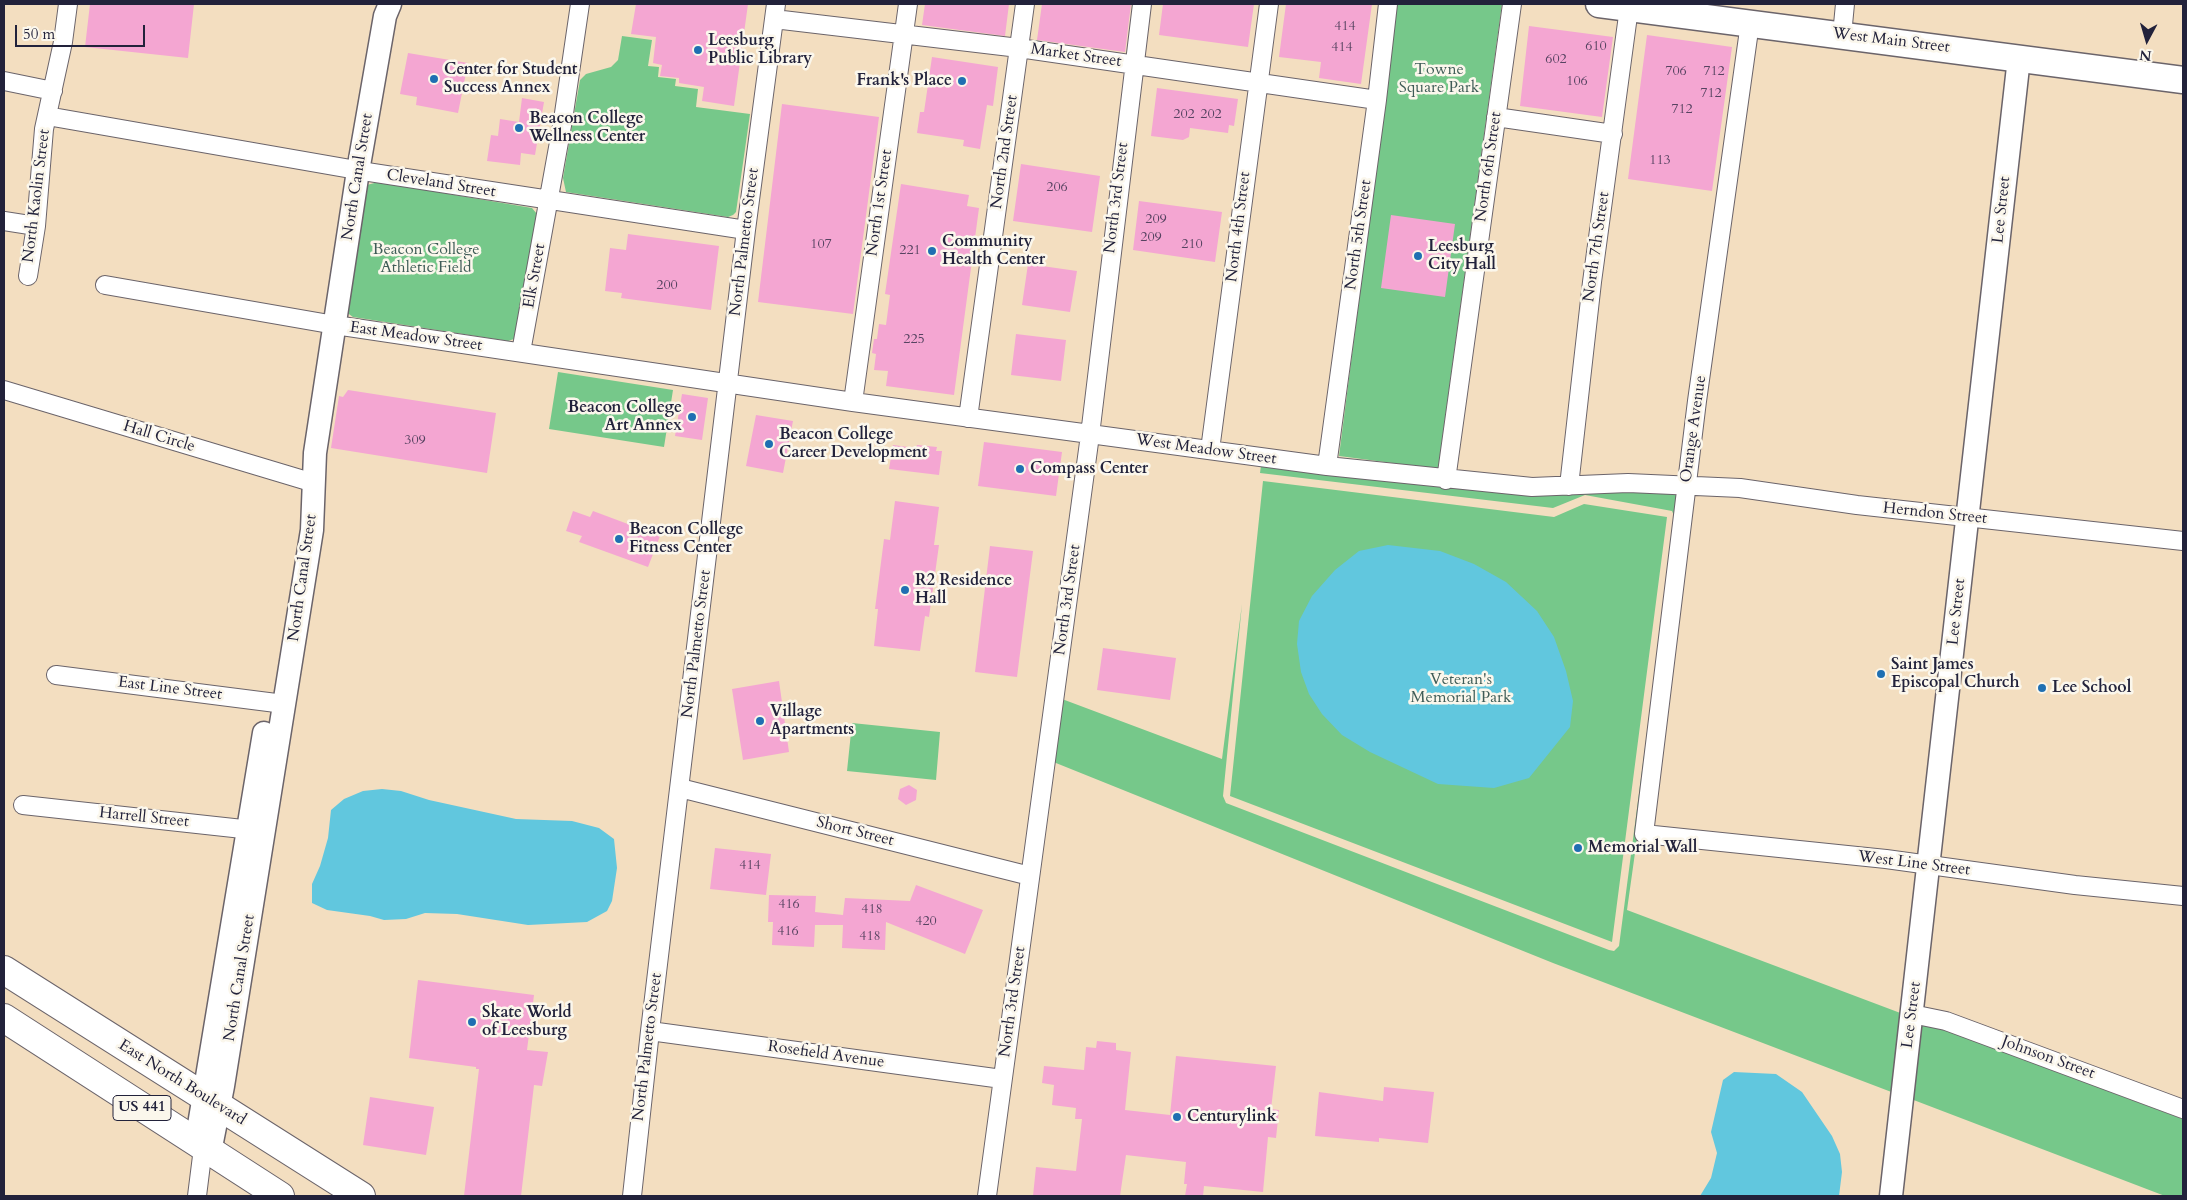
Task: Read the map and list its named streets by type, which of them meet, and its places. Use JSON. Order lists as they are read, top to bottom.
{
  "streets": {
    "main road": ["West Main Street", "East North Boulevard", "US 441"],
    "street": [
      "Market Street",
      "North 2nd Street",
      "North 6th Street",
      "North Canal Street",
      "Cleveland Street",
      "North Kaolin Street",
      "North 3rd Street",
      "North 1st Street",
      "Lee Street",
      "North 4th Street",
      "North 5th Street",
      "North Palmetto Street",
      "North 7th Street",
      "Elk Street",
      "East Meadow Street",
      "Orange Avenue",
      "Hall Circle",
      "West Meadow Street",
      "Herndon Street",
      "East Line Street",
      "Harrell Street",
      "Short Street",
      "West Line Street",
      "Rosefield Avenue",
      "Johnson Street"
    ]
  },
  "crossings": [
    ["West Main Street", "Lee Street"],
    ["West Main Street", "North 7th Street"],
    ["West Main Street", "Orange Avenue"],
    ["Market Street", "North 2nd Street"],
    ["Market Street", "North 3rd Street"],
    ["Market Street", "North 1st Street"],
    ["Market Street", "North 4th Street"],
    ["Market Street", "North 5th Street"],
    ["Market Street", "North Palmetto Street"],
    ["North 2nd Street", "West Meadow Street"],
    ["North 6th Street", "West Meadow Street"],
    ["North Canal Street", "Cleveland Street"],
    ["North Canal Street", "East Meadow Street"],
    ["North Canal Street", "Hall Circle"],
    ["North Canal Street", "East Line Street"],
    ["North Canal Street", "Harrell Street"],
    ["North Canal Street", "East North Boulevard"],
    ["North Canal Street", "US 441"],
    ["Cleveland Street", "North Kaolin Street"],
    ["Cleveland Street", "North Palmetto Street"],
    ["Cleveland Street", "Elk Street"],
    ["North 3rd Street", "West Meadow Street"],
    ["North 3rd Street", "Short Street"],
    ["North 3rd Street", "Rosefield Avenue"],
    ["North 1st Street", "West Meadow Street"],
    ["Lee Street", "Herndon Street"],
    ["Lee Street", "West Line Street"],
    ["Lee Street", "Johnson Street"],
    ["North 4th Street", "West Meadow Street"],
    ["North 5th Street", "West Meadow Street"],
    ["North Palmetto Street", "East Meadow Street"],
    ["North Palmetto Street", "West Meadow Street"],
    ["North Palmetto Street", "Short Street"],
    ["North Palmetto Street", "Rosefield Avenue"],
    ["North 7th Street", "West Meadow Street"],
    ["Elk Street", "East Meadow Street"],
    ["East Meadow Street", "West Meadow Street"],
    ["Orange Avenue", "West Meadow Street"],
    ["Orange Avenue", "Herndon Street"],
    ["Orange Avenue", "West Line Street"],
    ["West Meadow Street", "Herndon Street"]
  ],
  "parks": ["Towne Square Park", "Beacon College Athletic Field", "Veteran's Memorial Park"],
  "places": [
    "Leesburg Public Library",
    "Center for Student Success Annex",
    "Frank's Place",
    "Beacon College Wellness Center",
    "Community Health Center",
    "Leesburg City Hall",
    "Beacon College Art Annex",
    "Beacon College Career Development",
    "Compass Center",
    "Beacon College Fitness Center",
    "R2 Residence Hall",
    "Saint James Episcopal Church",
    "Lee School",
    "Village Apartments",
    "Memorial Wall",
    "Skate World of Leesburg",
    "Centurylink"
  ],
  "house_numbers": [
    "414",
    "610",
    "414",
    "602",
    "706",
    "712",
    "106",
    "712",
    "712",
    "202",
    "202",
    "113",
    "206",
    "209",
    "209",
    "107",
    "210",
    "221",
    "200",
    "225",
    "309",
    "414",
    "416",
    "418",
    "420",
    "416",
    "418"
  ],
  "scale_bar": "50 m",
  "north": "bottom"
}
